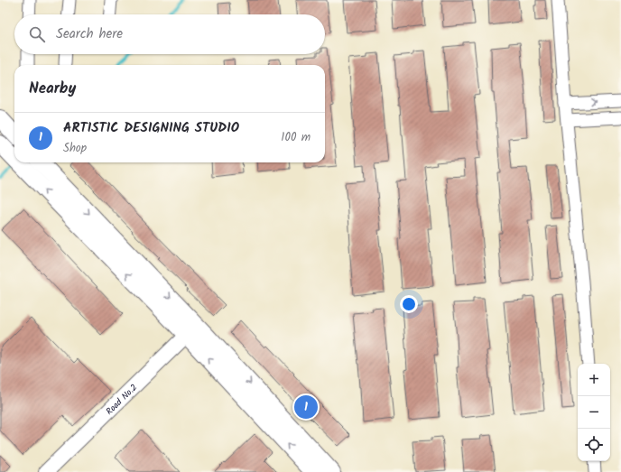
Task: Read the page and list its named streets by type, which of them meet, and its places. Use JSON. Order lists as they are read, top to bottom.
{
  "streets": {
    "street": ["Road No.2"]
  },
  "page": {
    "search": "Search here",
    "heading": "Nearby",
    "list": [
      {
        "mark": "1",
        "name": "ARTISTIC DESIGNING STUDIO",
        "note": "Shop",
        "value": "100 m"
      }
    ],
    "map_buttons": ["+", "−"],
    "pins": "1"
  }
}
